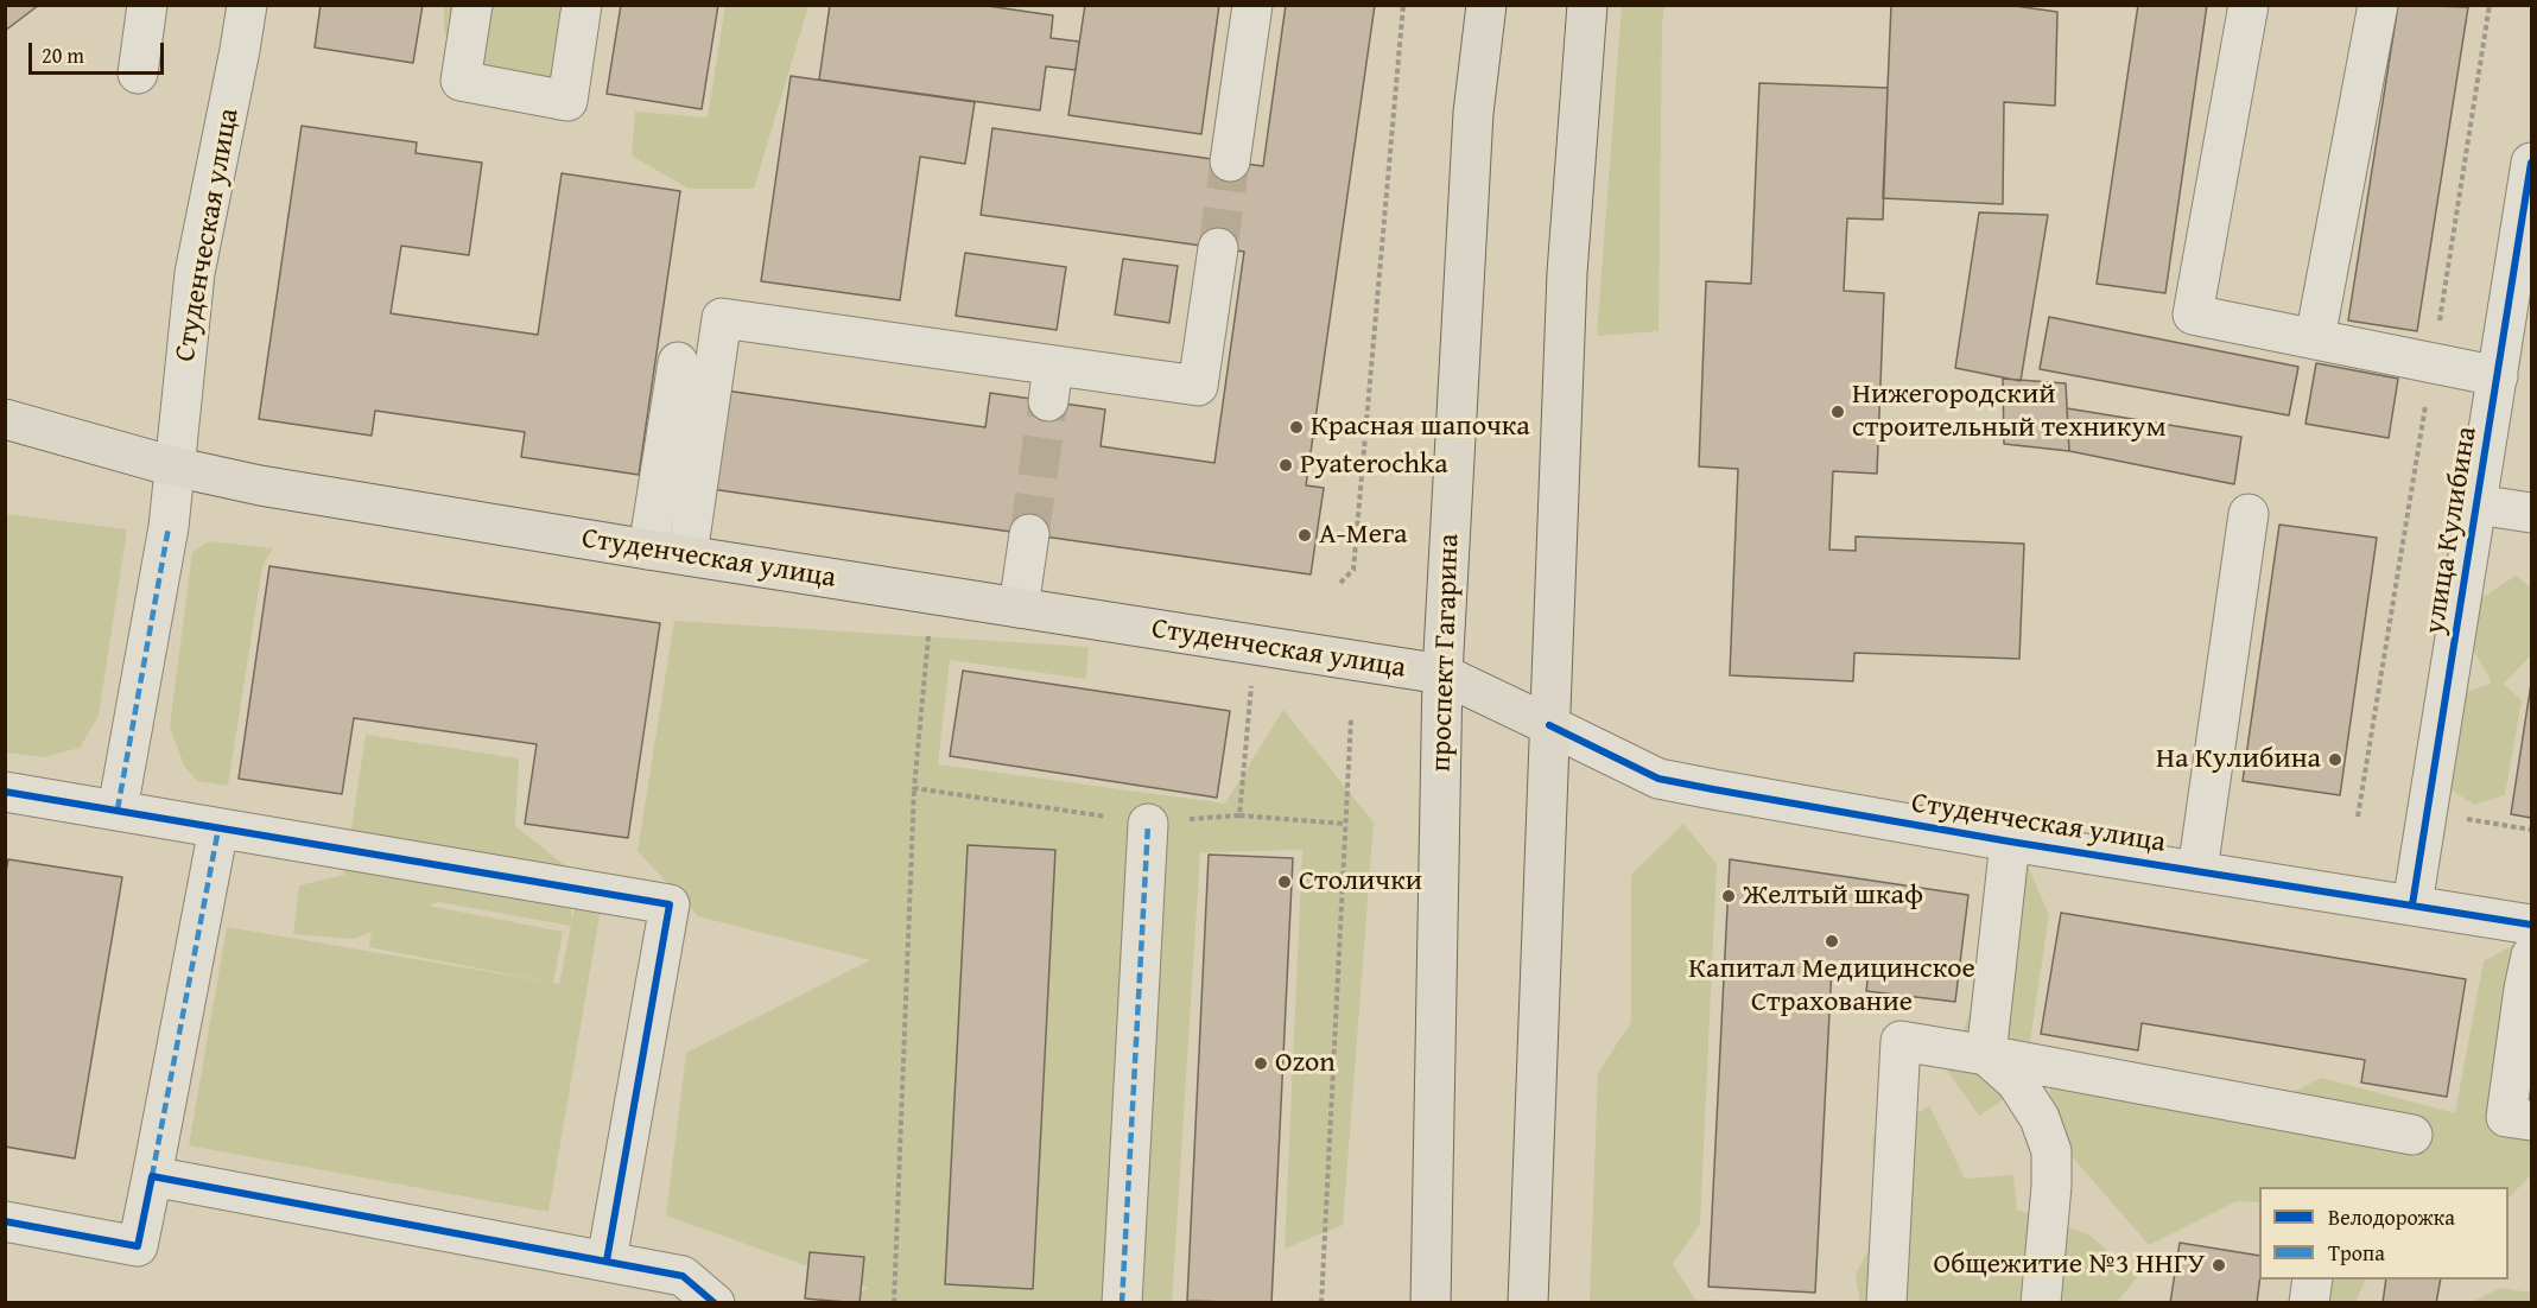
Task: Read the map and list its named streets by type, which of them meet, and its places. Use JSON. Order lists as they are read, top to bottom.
{
  "streets": {
    "main road": ["Студенческая улица", "проспект Гагарина"],
    "street": ["улица Кулибина"]
  },
  "crossings": [
    ["Студенческая улица", "улица Кулибина"],
    ["Студенческая улица", "проспект Гагарина"]
  ],
  "places": [
    "Нижегородский строительный техникум",
    "Красная шапочка",
    "Pyaterochka",
    "А-Мега",
    "На Кулибина",
    "Столички",
    "Желтый шкаф",
    "Капитал Медицинское Страхование",
    "Ozon",
    "Общежитие №3 ННГУ"
  ],
  "legend": ["Велодорожка", "Тропа"],
  "scale_bar": "20 m"
}
